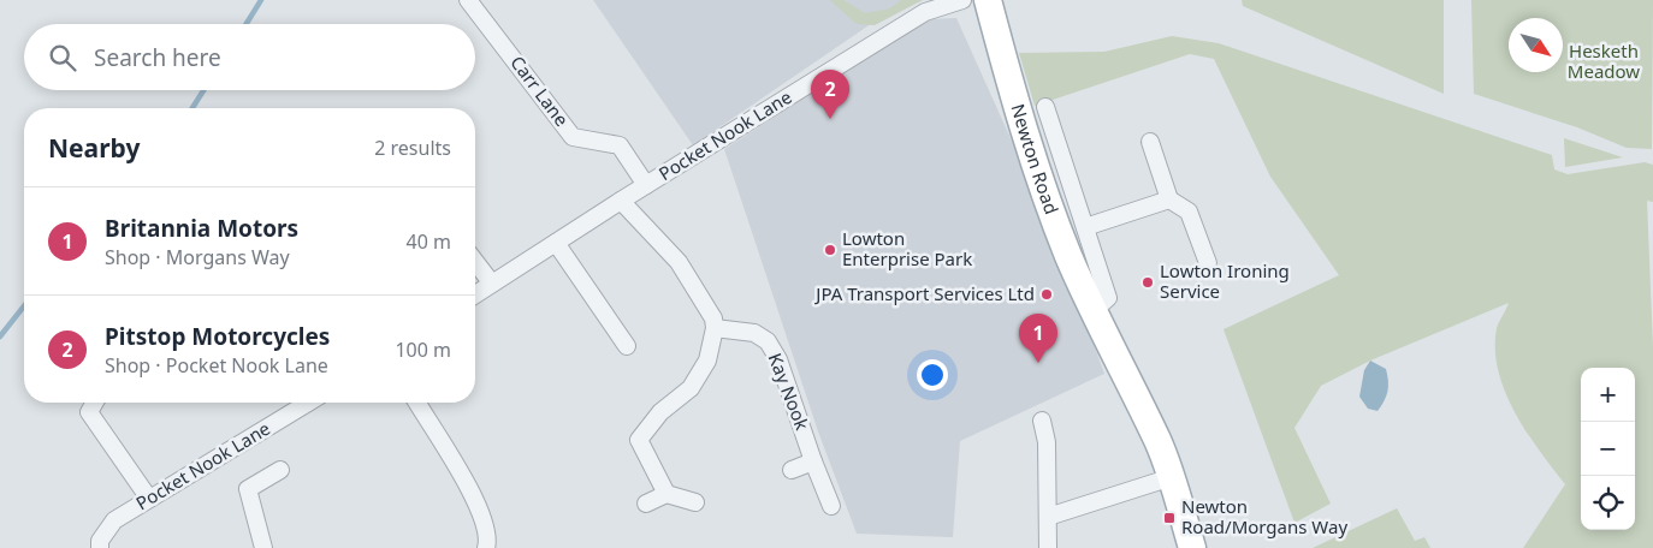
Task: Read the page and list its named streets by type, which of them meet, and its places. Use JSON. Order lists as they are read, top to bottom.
{
  "streets": {
    "main road": ["Newton Road"],
    "street": ["Carr Lane", "Pocket Nook Lane", "Kay Nook"]
  },
  "crossings": [
    ["Carr Lane", "Pocket Nook Lane"]
  ],
  "parks": ["Hesketh Meadow"],
  "places": {
    "other": ["Lowton Enterprise Park", "Lowton Ironing Service", "JPA Transport Services Ltd"],
    "transit": ["Newton Road/Morgans Way"]
  },
  "north": "bottom right",
  "page": {
    "search": "Search here",
    "pins": ["2", "1"],
    "heading": ["Nearby", "2 results"],
    "list": [
      {
        "mark": "1",
        "name": "Britannia Motors",
        "note": "Shop · Morgans Way",
        "value": "40 m"
      },
      {
        "mark": "2",
        "name": "Pitstop Motorcycles",
        "note": "Shop · Pocket Nook Lane",
        "value": "100 m"
      }
    ],
    "map_buttons": ["+", "−"]
  }
}
